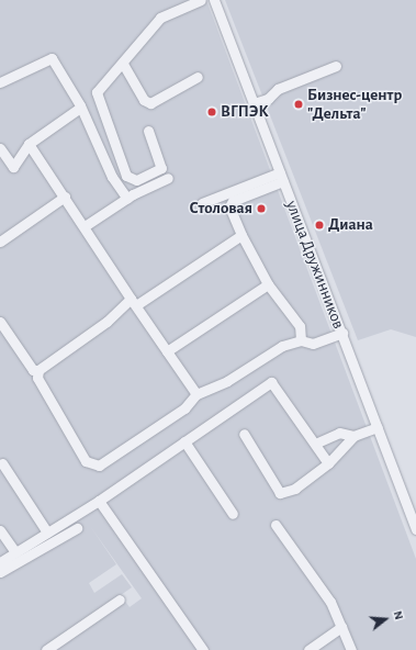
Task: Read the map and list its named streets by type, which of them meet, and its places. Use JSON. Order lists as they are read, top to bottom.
{
  "streets": {
    "street": ["улица Дружинников"]
  },
  "places": [
    "Бизнес-центр \"Дельта\"",
    "ВГПЭК",
    "Столовая",
    "Диана"
  ],
  "north": "right"
}
